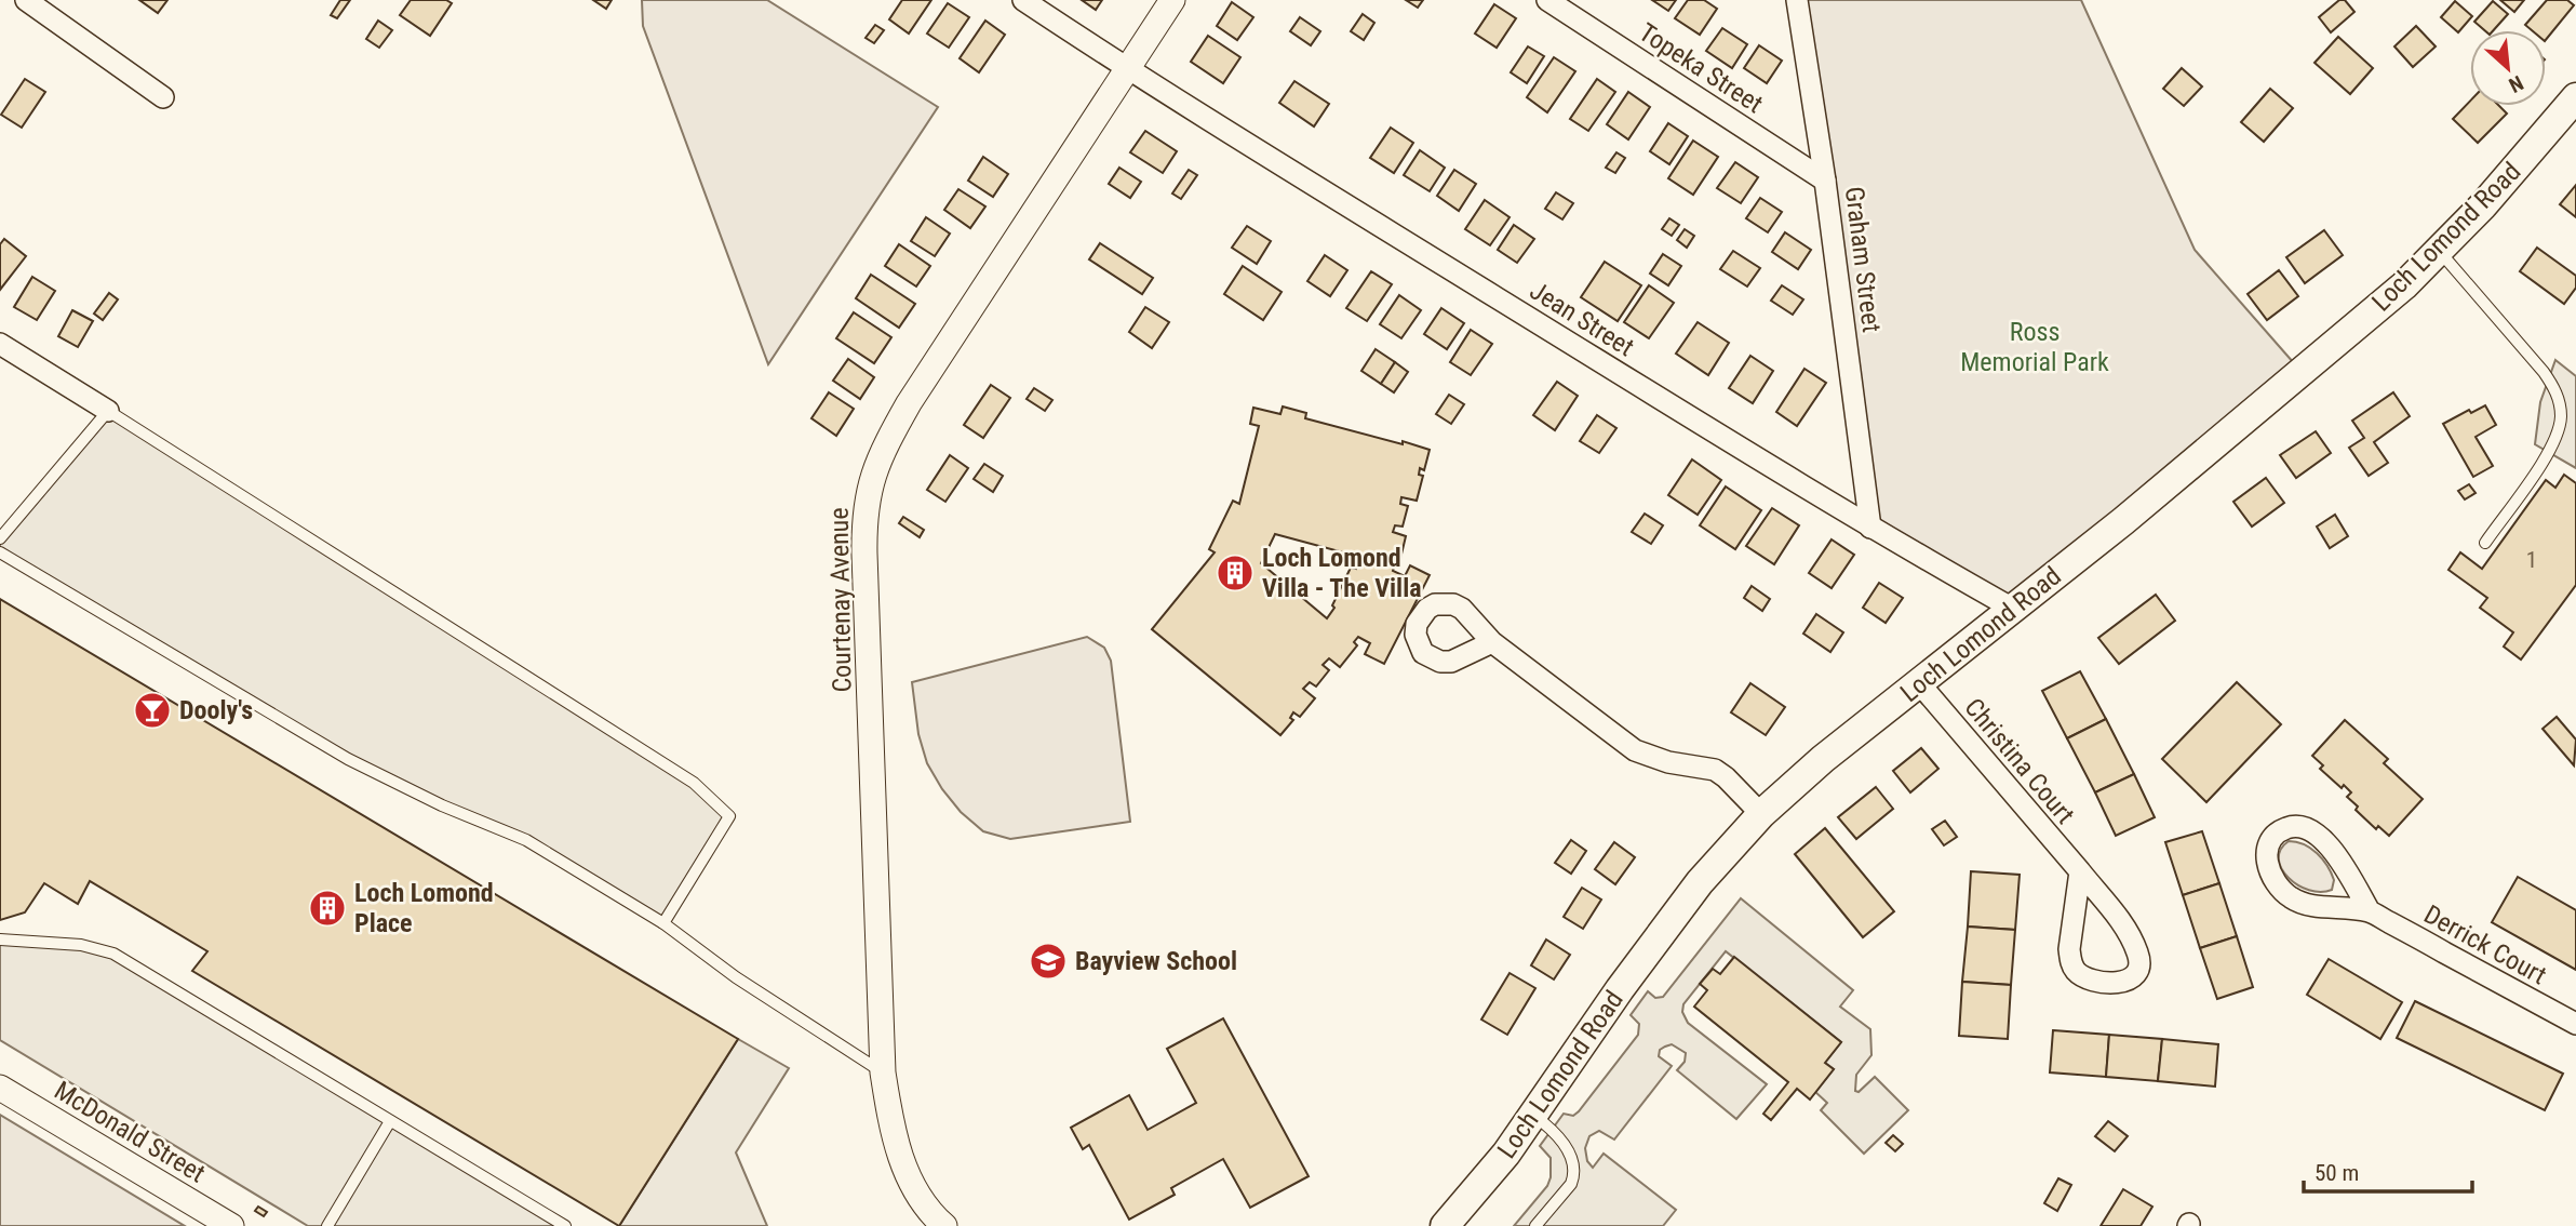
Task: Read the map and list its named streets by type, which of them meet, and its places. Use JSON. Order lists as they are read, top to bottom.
{
  "streets": {
    "main road": ["Loch Lomond Road"],
    "street": [
      "Topeka Street",
      "Graham Street",
      "Jean Street",
      "Courtenay Avenue",
      "Christina Court",
      "Derrick Court",
      "McDonald Street"
    ]
  },
  "crossings": [
    ["Topeka Street", "Graham Street"],
    ["Loch Lomond Road", "Jean Street"],
    ["Loch Lomond Road", "Christina Court"],
    ["Graham Street", "Jean Street"],
    ["Jean Street", "Courtenay Avenue"]
  ],
  "parks": ["Ross Memorial Park"],
  "places": {
    "building": ["Loch Lomond Villa - The Villa", "Loch Lomond Place"],
    "bar": ["Dooly's"],
    "school or university": ["Bayview School"]
  },
  "house_numbers": ["1"],
  "scale_bar": "50 m",
  "north": "bottom right"
}
